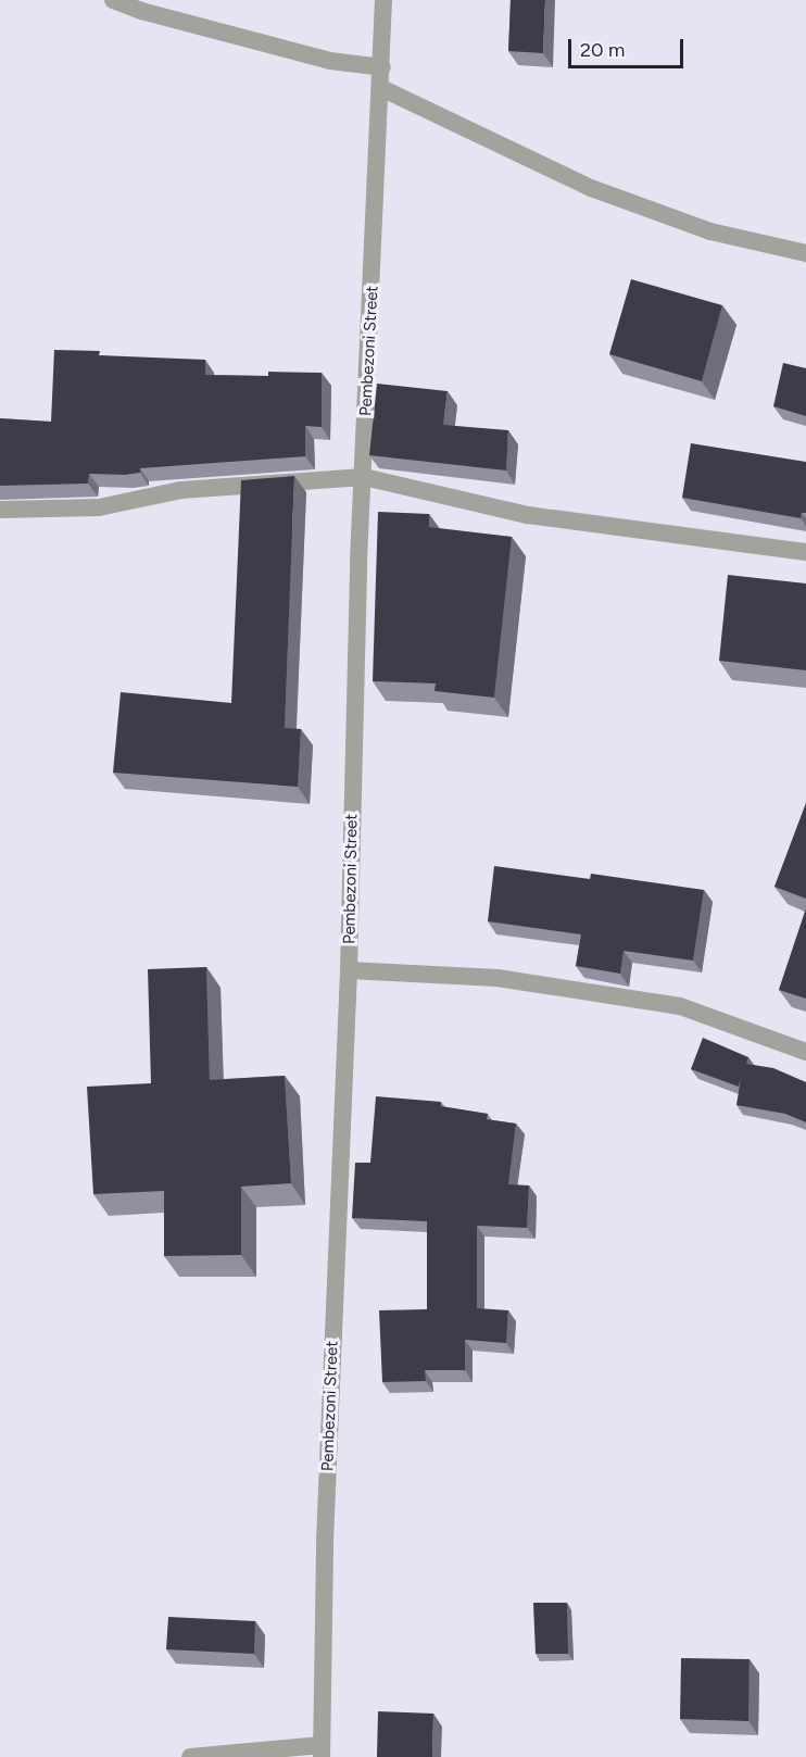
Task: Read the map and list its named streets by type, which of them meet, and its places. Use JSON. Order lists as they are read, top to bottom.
{
  "streets": {
    "street": ["Pembezoni Street"]
  },
  "scale_bar": "20 m"
}
